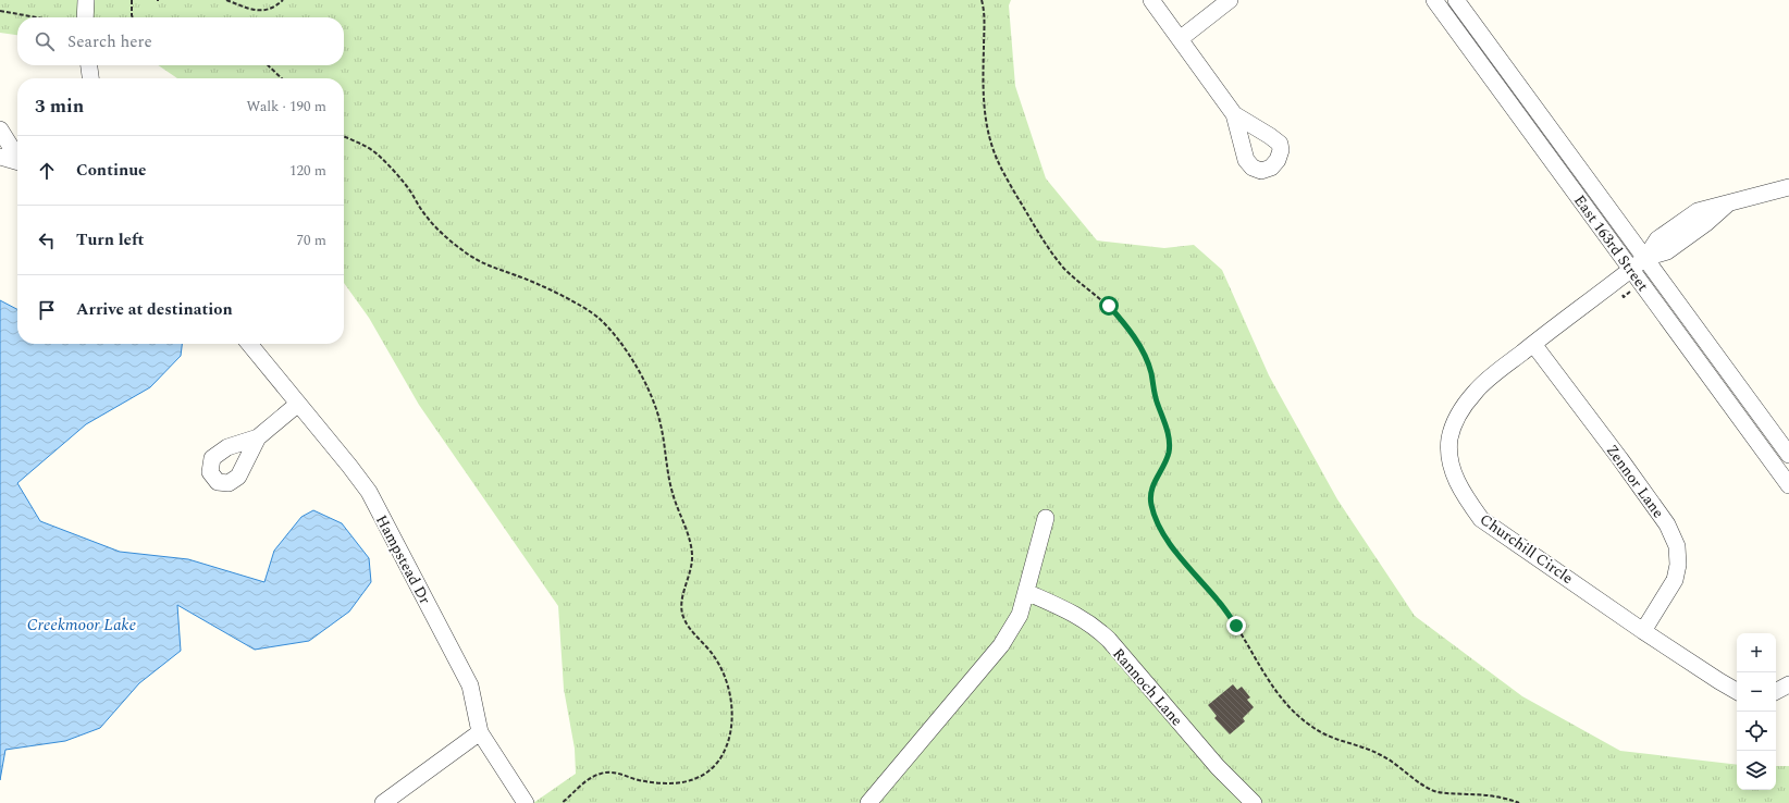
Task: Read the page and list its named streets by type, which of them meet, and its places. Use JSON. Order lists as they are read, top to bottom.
{
  "streets": {
    "street": [
      "East 163rd Street",
      "Zennor Lane",
      "Churchill Circle",
      "Hampstead Dr",
      "Rannoch Lane"
    ]
  },
  "crossings": [
    ["East 163rd Street", "Churchill Circle"],
    ["Zennor Lane", "Churchill Circle"]
  ],
  "water": ["Creekmoor Lake"],
  "page": {
    "search": "Search here",
    "heading": ["3 min", "Walk · 190 m"],
    "list": [
      ["Continue", "120 m"],
      ["Turn left", "70 m"],
      "Arrive at destination"
    ],
    "map_buttons": ["+", "−"]
  }
}
